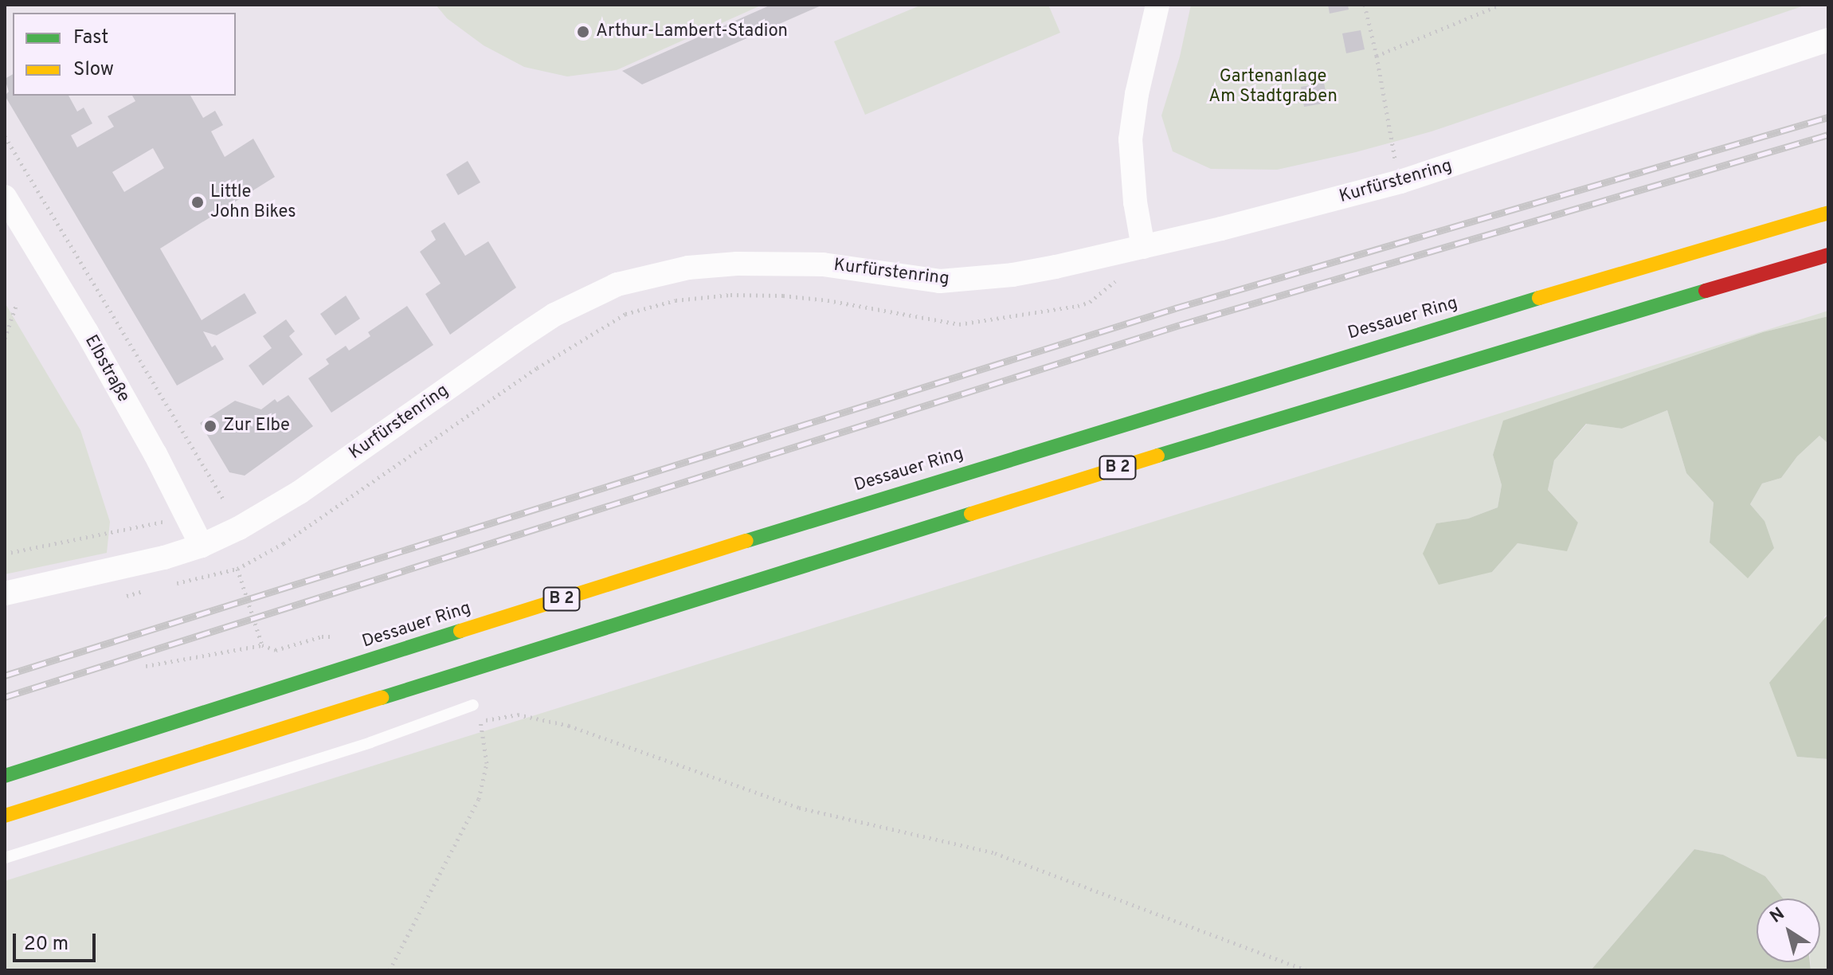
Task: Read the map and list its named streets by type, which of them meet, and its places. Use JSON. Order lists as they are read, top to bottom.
{
  "streets": {
    "main road": ["Dessauer Ring", "B 2"],
    "street": ["Kurfürstenring", "Elbstraße"]
  },
  "crossings": [
    ["Kurfürstenring", "Elbstraße"]
  ],
  "parks": ["Gartenanlage Am Stadtgraben"],
  "places": ["Arthur-Lambert-Stadion", "Little John Bikes", "Zur Elbe"],
  "legend": ["Fast", "Slow"],
  "scale_bar": "20 m",
  "north": "top left"
}
